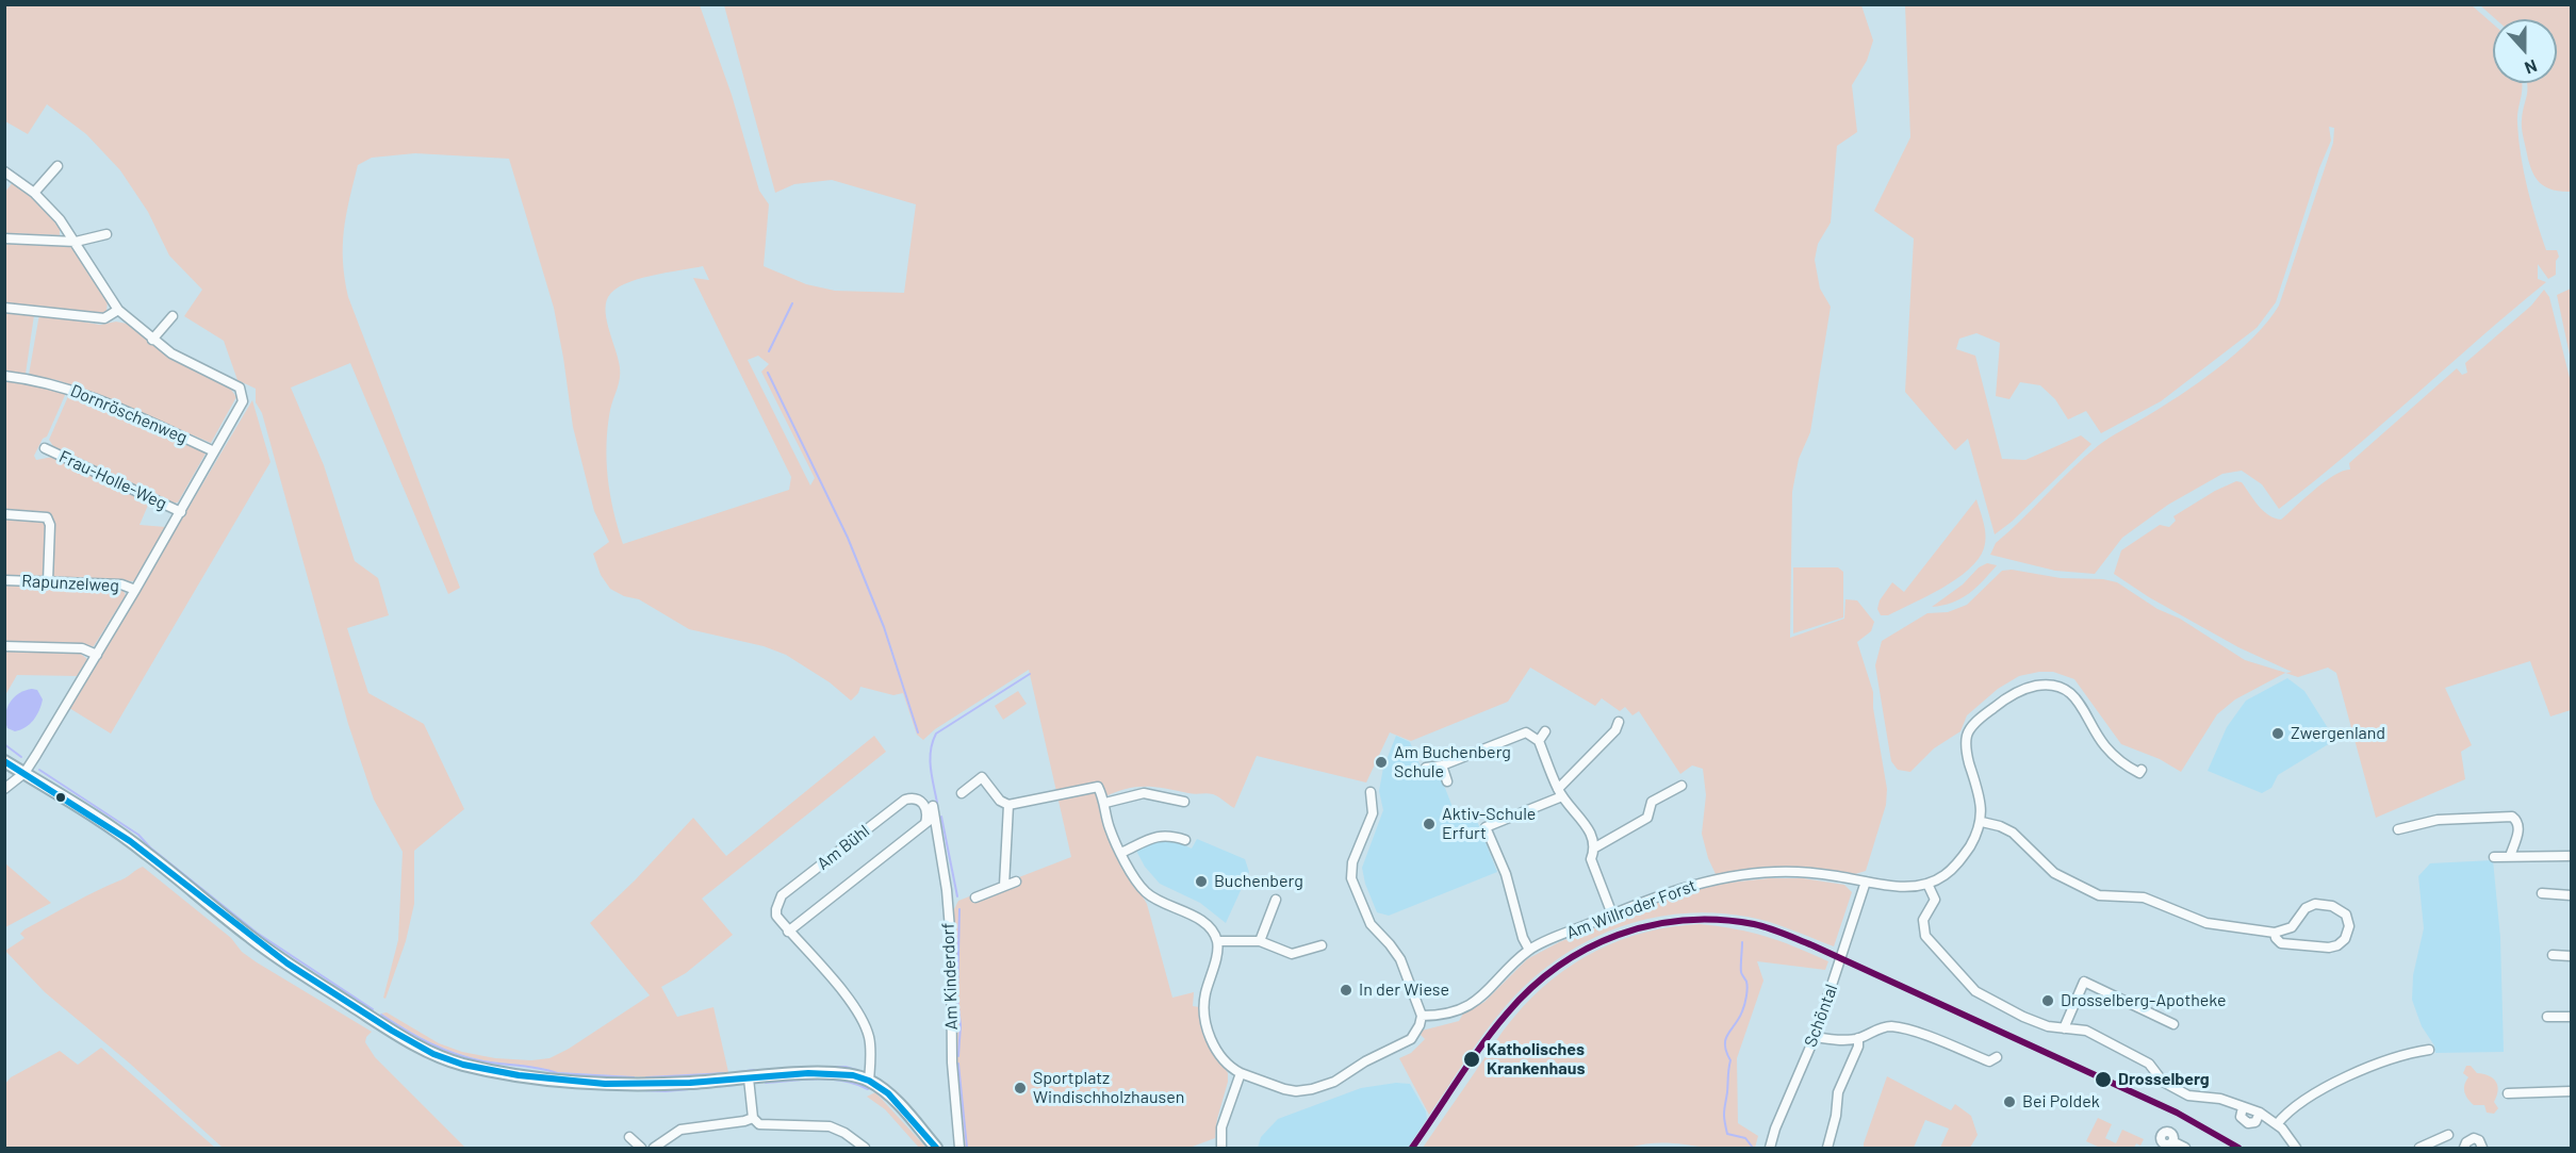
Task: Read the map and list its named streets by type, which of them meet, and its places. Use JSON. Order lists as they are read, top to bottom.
{
  "streets": {
    "street": [
      "Dornröschenweg",
      "Frau-Holle-Weg",
      "Rapunzelweg",
      "Am Bühl",
      "Am Willroder Forst",
      "Am Kinderdorf",
      "Schöntal"
    ]
  },
  "crossings": [
    ["Am Bühl", "Am Kinderdorf"],
    ["Am Willroder Forst", "Schöntal"]
  ],
  "places": [
    "Zwergenland",
    "Am Buchenberg Schule",
    "Aktiv-Schule Erfurt",
    "Buchenberg",
    "In der Wiese",
    "Drosselberg-Apotheke",
    "Katholisches Krankenhaus",
    "Drosselberg",
    "Sportplatz Windischholzhausen",
    "Bei Poldek"
  ],
  "north": "bottom"
}
